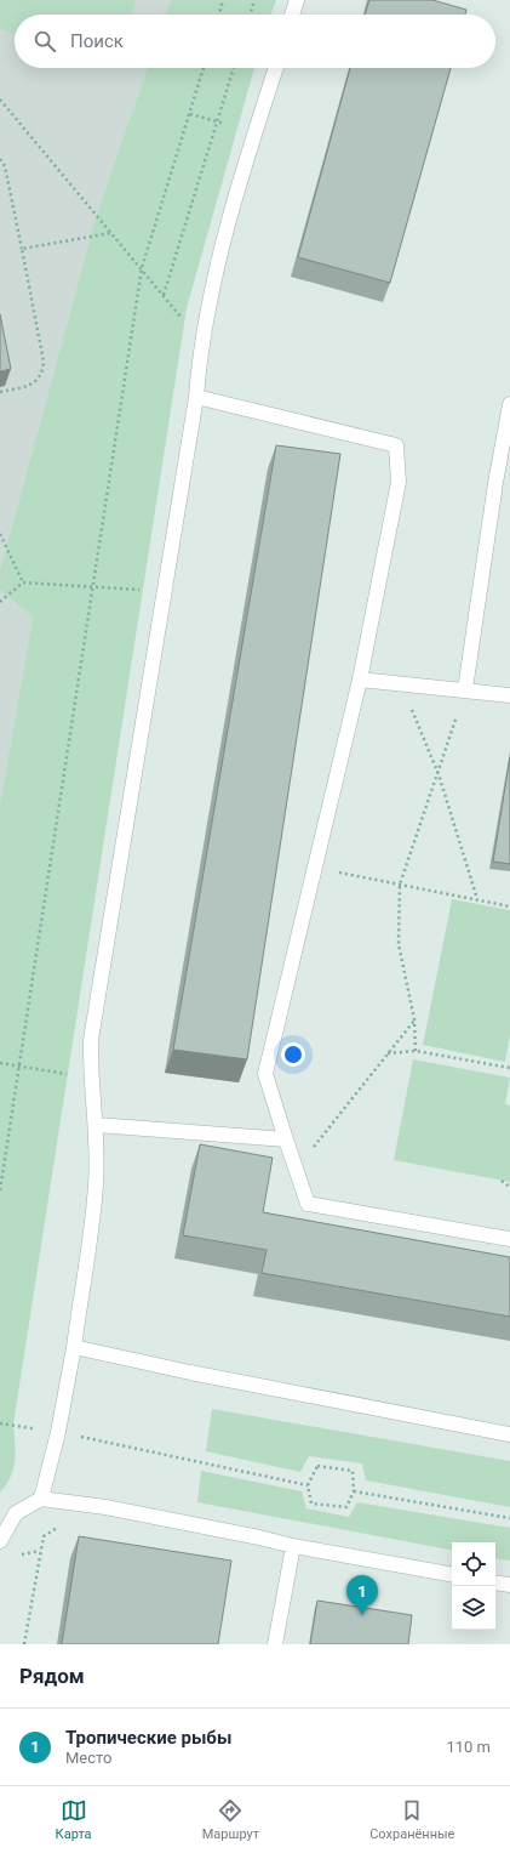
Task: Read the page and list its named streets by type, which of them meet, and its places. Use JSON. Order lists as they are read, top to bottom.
{
  "page": {
    "search": "Поиск",
    "pins": "1",
    "heading": "Рядом",
    "list": [
      {
        "mark": "1",
        "name": "Тропические рыбы",
        "note": "Место",
        "value": "110 m"
      }
    ],
    "nav": ["Карта", "Маршрут", "Сохранённые"]
  }
}
